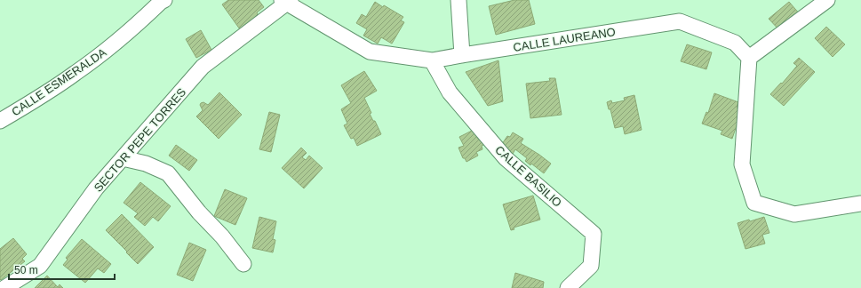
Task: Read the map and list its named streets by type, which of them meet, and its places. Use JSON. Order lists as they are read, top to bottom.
{
  "streets": {
    "street": [
      "CALLE LAUREANO",
      "CALLE ESMERALDA",
      "SECTOR PEPE TORRES",
      "CALLE BASILIO"
    ]
  },
  "crossings": [
    ["CALLE LAUREANO", "SECTOR PEPE TORRES"],
    ["CALLE LAUREANO", "CALLE BASILIO"]
  ],
  "scale_bar": "50 m"
}
